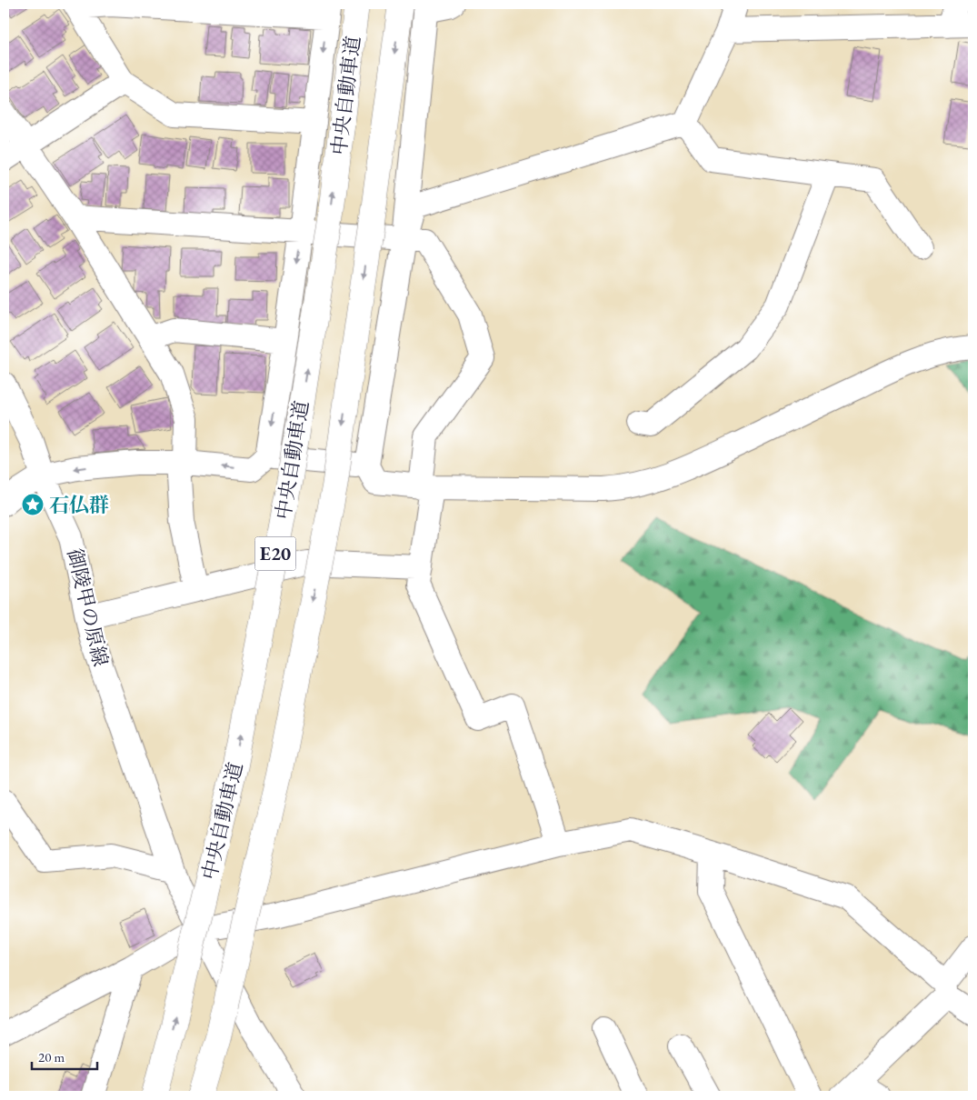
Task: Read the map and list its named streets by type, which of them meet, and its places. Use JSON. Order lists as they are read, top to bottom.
{
  "streets": {
    "highway": ["中央自動車道", "E20"],
    "street": ["御陵甲の原線"]
  },
  "places": {
    "place": ["石仏群"]
  },
  "scale_bar": "20 m"
}
